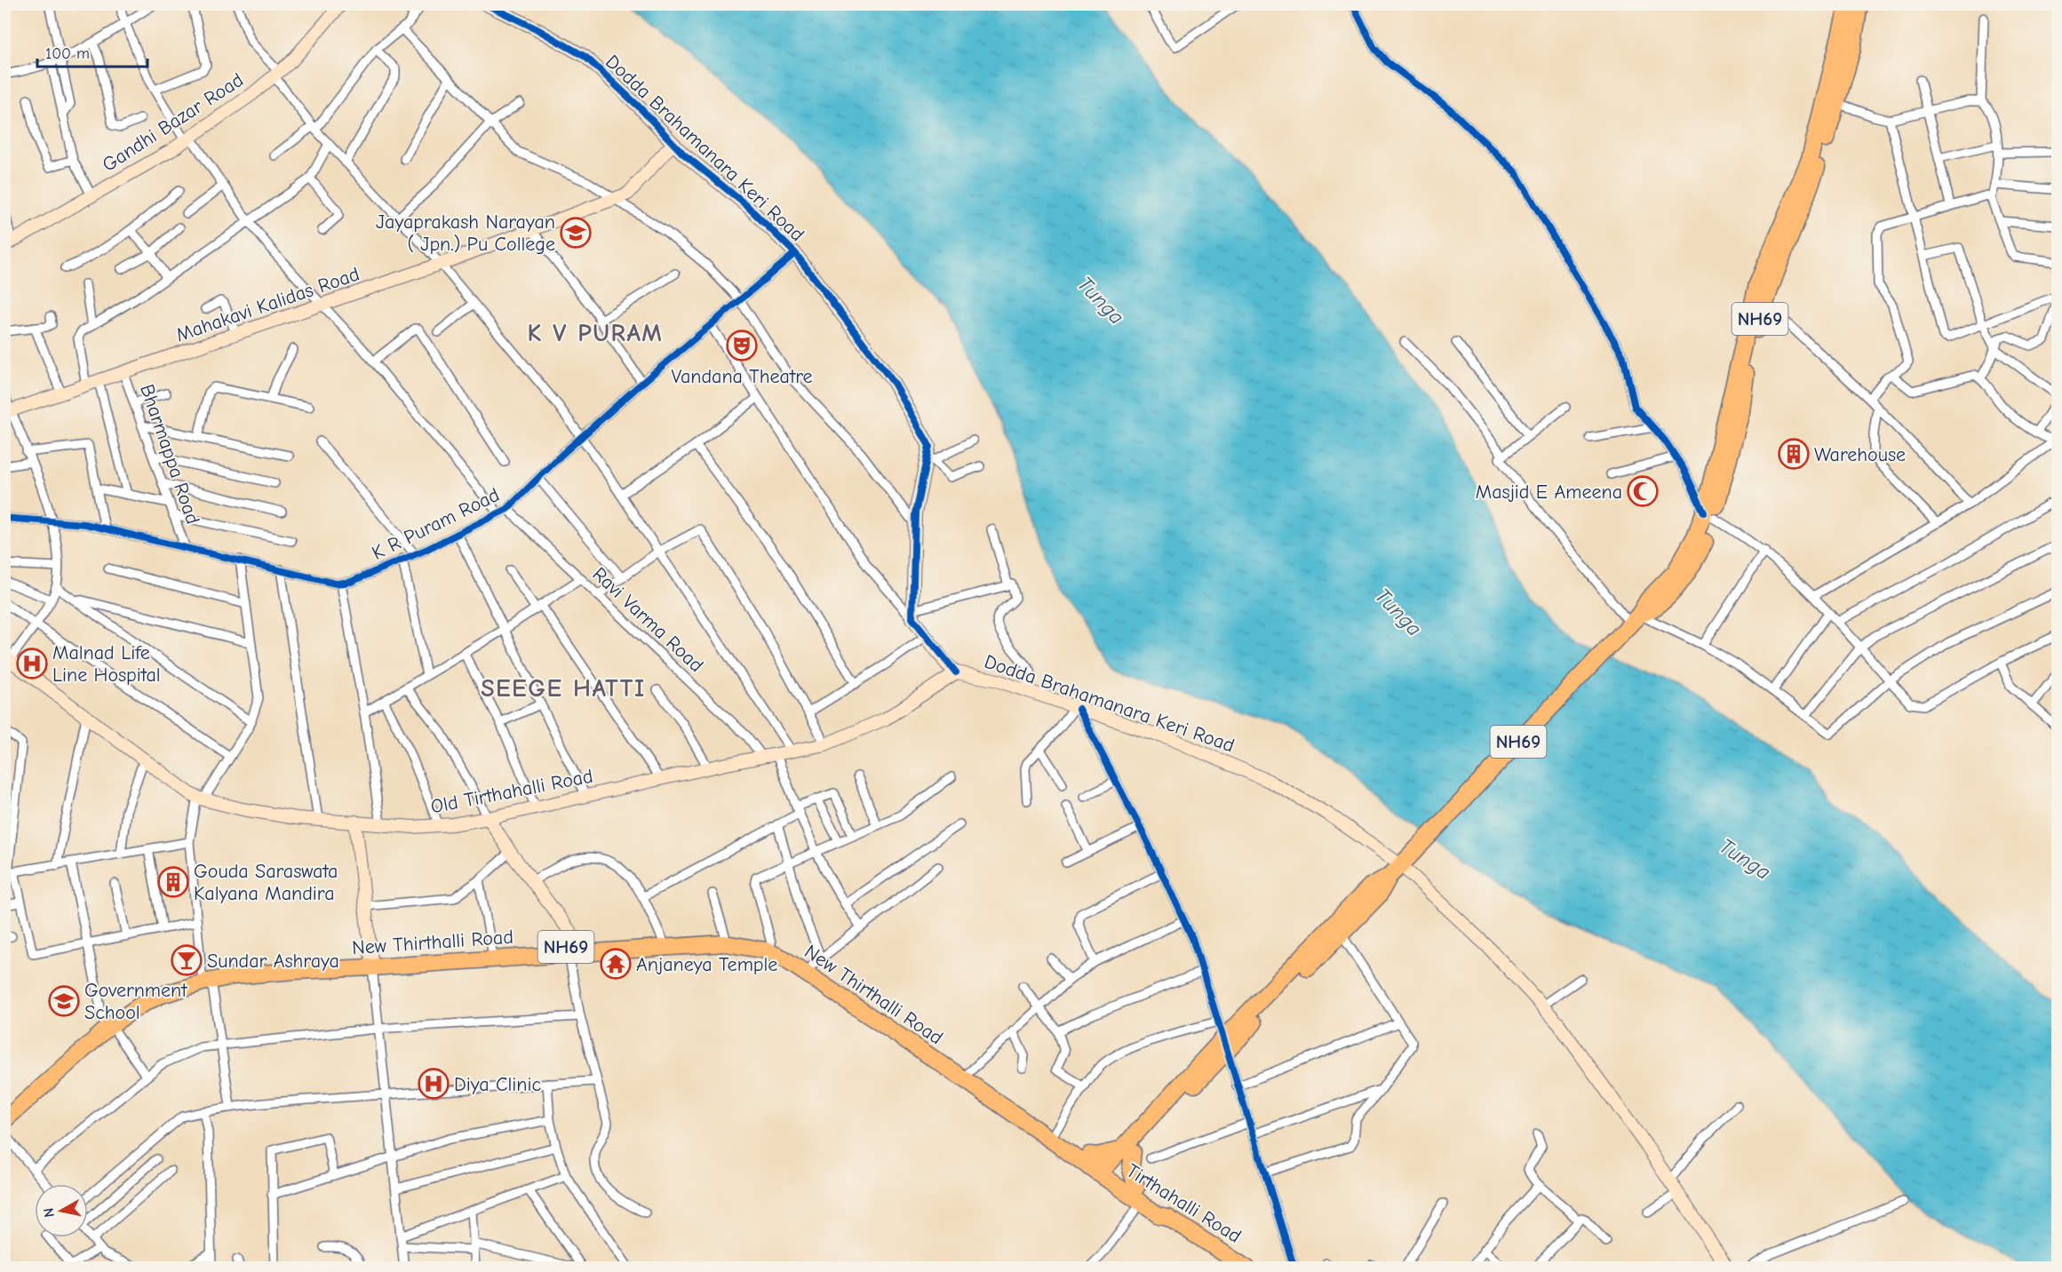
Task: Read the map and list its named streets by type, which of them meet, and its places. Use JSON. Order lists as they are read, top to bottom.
{
  "streets": {
    "highway": ["NH69", "New Thirthalli Road", "Tirthahalli Road"],
    "street": [
      "Gandhi Bazar Road",
      "Dodda Brahamanara Keri Road",
      "Mahakavi Kalidas Road",
      "Bharmappa Road",
      "K R Puram Road",
      "Ravi Varma Road",
      "Old Tirthahalli Road"
    ]
  },
  "crossings": [
    ["Dodda Brahamanara Keri Road", "Mahakavi Kalidas Road"],
    ["Dodda Brahamanara Keri Road", "NH69"],
    ["Dodda Brahamanara Keri Road", "K R Puram Road"],
    ["Dodda Brahamanara Keri Road", "Old Tirthahalli Road"],
    ["Mahakavi Kalidas Road", "Bharmappa Road"],
    ["NH69", "New Thirthalli Road"],
    ["NH69", "Tirthahalli Road"],
    ["K R Puram Road", "Ravi Varma Road"],
    ["Ravi Varma Road", "Old Tirthahalli Road"],
    ["New Thirthalli Road", "Tirthahalli Road"]
  ],
  "districts": ["K V PURAM", "SEEGE HATTI"],
  "water": ["Tunga"],
  "places": {
    "school or university": ["Jayaprakash Narayan ( Jpn.) Pu College", "Government School"],
    "theatre": ["Vandana Theatre"],
    "building": ["Warehouse", "Gouda Saraswata Kalyana Mandira"],
    "mosque": ["Masjid E Ameena"],
    "hospital": ["Malnad Life Line Hospital", "Diya Clinic"],
    "bar": ["Sundar Ashraya"],
    "temple": ["Anjaneya Temple"]
  },
  "scale_bar": "100 m",
  "north": "left"
}
